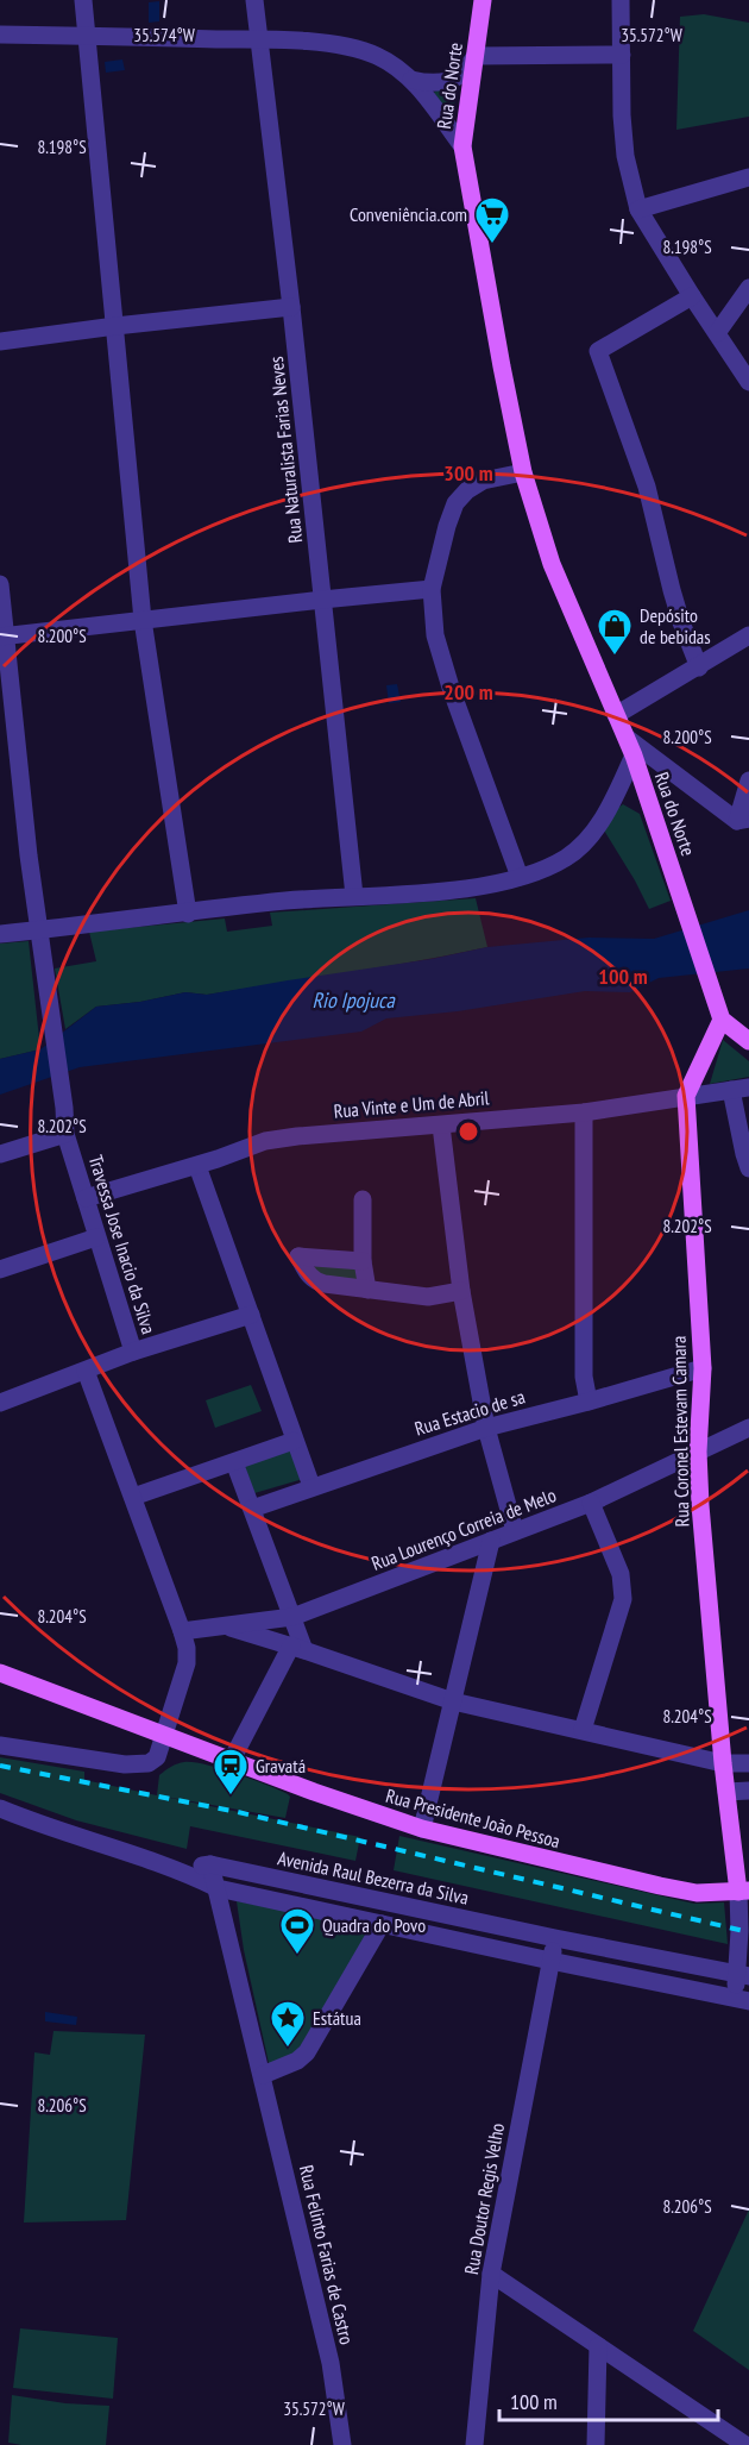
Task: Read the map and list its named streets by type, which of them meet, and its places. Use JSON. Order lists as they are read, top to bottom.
{
  "streets": {
    "main road": ["Rua do Norte", "Rua Coronel Estevam Camara", "Rua Presidente João Pessoa"],
    "street": [
      "Rua Naturalista Farias Neves",
      "Rua Vinte e Um de Abril",
      "Travessa Jose Inacio da Silva",
      "Rua Estacio de sa",
      "Rua Lourenço Correia de Melo",
      "Avenida Raul Bezerra da Silva",
      "Rua Doutor Regis Velho",
      "Rua Felinto Farias de Castro"
    ]
  },
  "crossings": [
    ["Rua do Norte", "Rua Coronel Estevam Camara"],
    ["Rua Vinte e Um de Abril", "Travessa Jose Inacio da Silva"],
    ["Rua Vinte e Um de Abril", "Rua Coronel Estevam Camara"],
    ["Rua Estacio de sa", "Rua Coronel Estevam Camara"],
    ["Rua Coronel Estevam Camara", "Rua Lourenço Correia de Melo"],
    ["Rua Coronel Estevam Camara", "Rua Presidente João Pessoa"],
    ["Avenida Raul Bezerra da Silva", "Rua Doutor Regis Velho"],
    ["Avenida Raul Bezerra da Silva", "Rua Felinto Farias de Castro"]
  ],
  "water": ["Rio Ipojuca"],
  "places": {
    "supermarket": ["Conveniência.com"],
    "shop": ["Depósito de bebidas"],
    "station": ["Gravatá"],
    "sports": ["Quadra do Povo"],
    "place": ["Estátua"]
  },
  "scale_bar": "100 m",
  "coordinates": [
    "35.574°W",
    "35.572°W",
    "8.198°S",
    "8.200°S",
    "8.202°S",
    "8.204°S",
    "8.206°S"
  ],
  "rings": ["300 m", "200 m", "100 m"]
}
